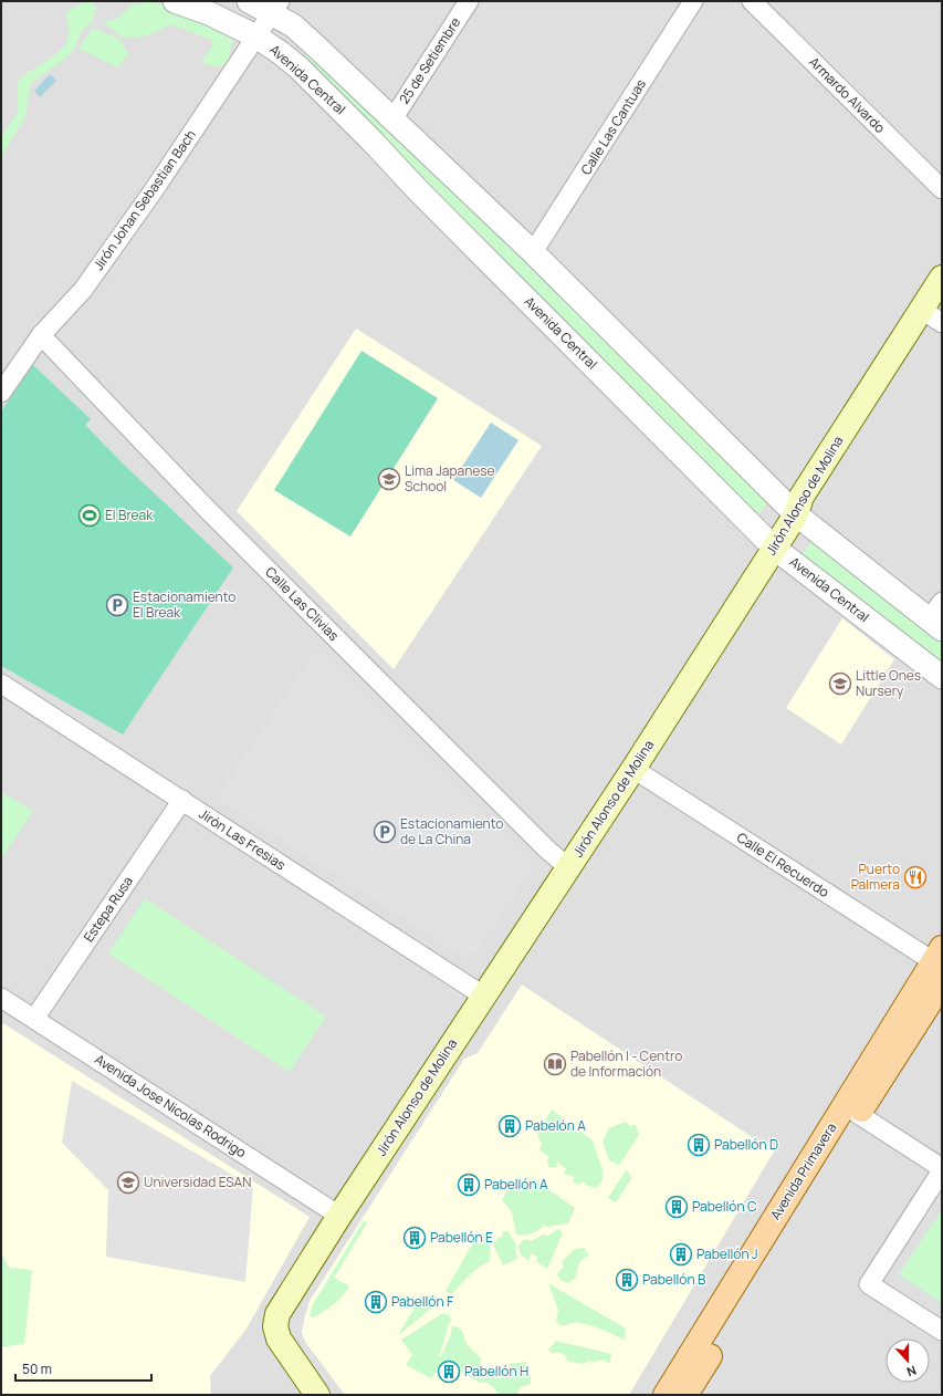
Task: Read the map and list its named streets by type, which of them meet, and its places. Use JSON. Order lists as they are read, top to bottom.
{
  "streets": {
    "main road": ["Jirón Alonso de Molina", "Avenida Primavera"],
    "street": [
      "25 de Setiembre",
      "Avenida Central",
      "Armardo Alvardo",
      "Calle Las Cantuas",
      "Jirón Johan Sebastian Bach",
      "Calle Las Clivias",
      "Jirón Las Fresias",
      "Calle El Recuerdo",
      "Estepa Rusa",
      "Avenida Jose Nicolas Rodrigo"
    ]
  },
  "crossings": [
    ["Avenida Central", "Jirón Johan Sebastian Bach"],
    ["Avenida Central", "Jirón Alonso de Molina"],
    ["Jirón Johan Sebastian Bach", "Calle Las Clivias"],
    ["Jirón Alonso de Molina", "Calle Las Clivias"],
    ["Jirón Alonso de Molina", "Jirón Las Fresias"],
    ["Jirón Alonso de Molina", "Calle El Recuerdo"],
    ["Jirón Alonso de Molina", "Avenida Jose Nicolas Rodrigo"],
    ["Jirón Las Fresias", "Estepa Rusa"],
    ["Calle El Recuerdo", "Avenida Primavera"],
    ["Estepa Rusa", "Avenida Jose Nicolas Rodrigo"]
  ],
  "places": {
    "school or university": ["Lima Japanese School", "Little Ones Nursery", "Universidad ESAN"],
    "sports": ["El Break"],
    "parking": ["Estacionamiento El Break", "Estacionamiento de La China"],
    "restaurant": ["Puerto Palmera"],
    "library": ["Pabellón I - Centro de Información"],
    "building": [
      "Pabelón A",
      "Pabellón D",
      "Pabellón A",
      "Pabellón C",
      "Pabellón E",
      "Pabellón J",
      "Pabellón B",
      "Pabellón F",
      "Pabellón H"
    ]
  },
  "scale_bar": "50 m",
  "north": "bottom"
}
